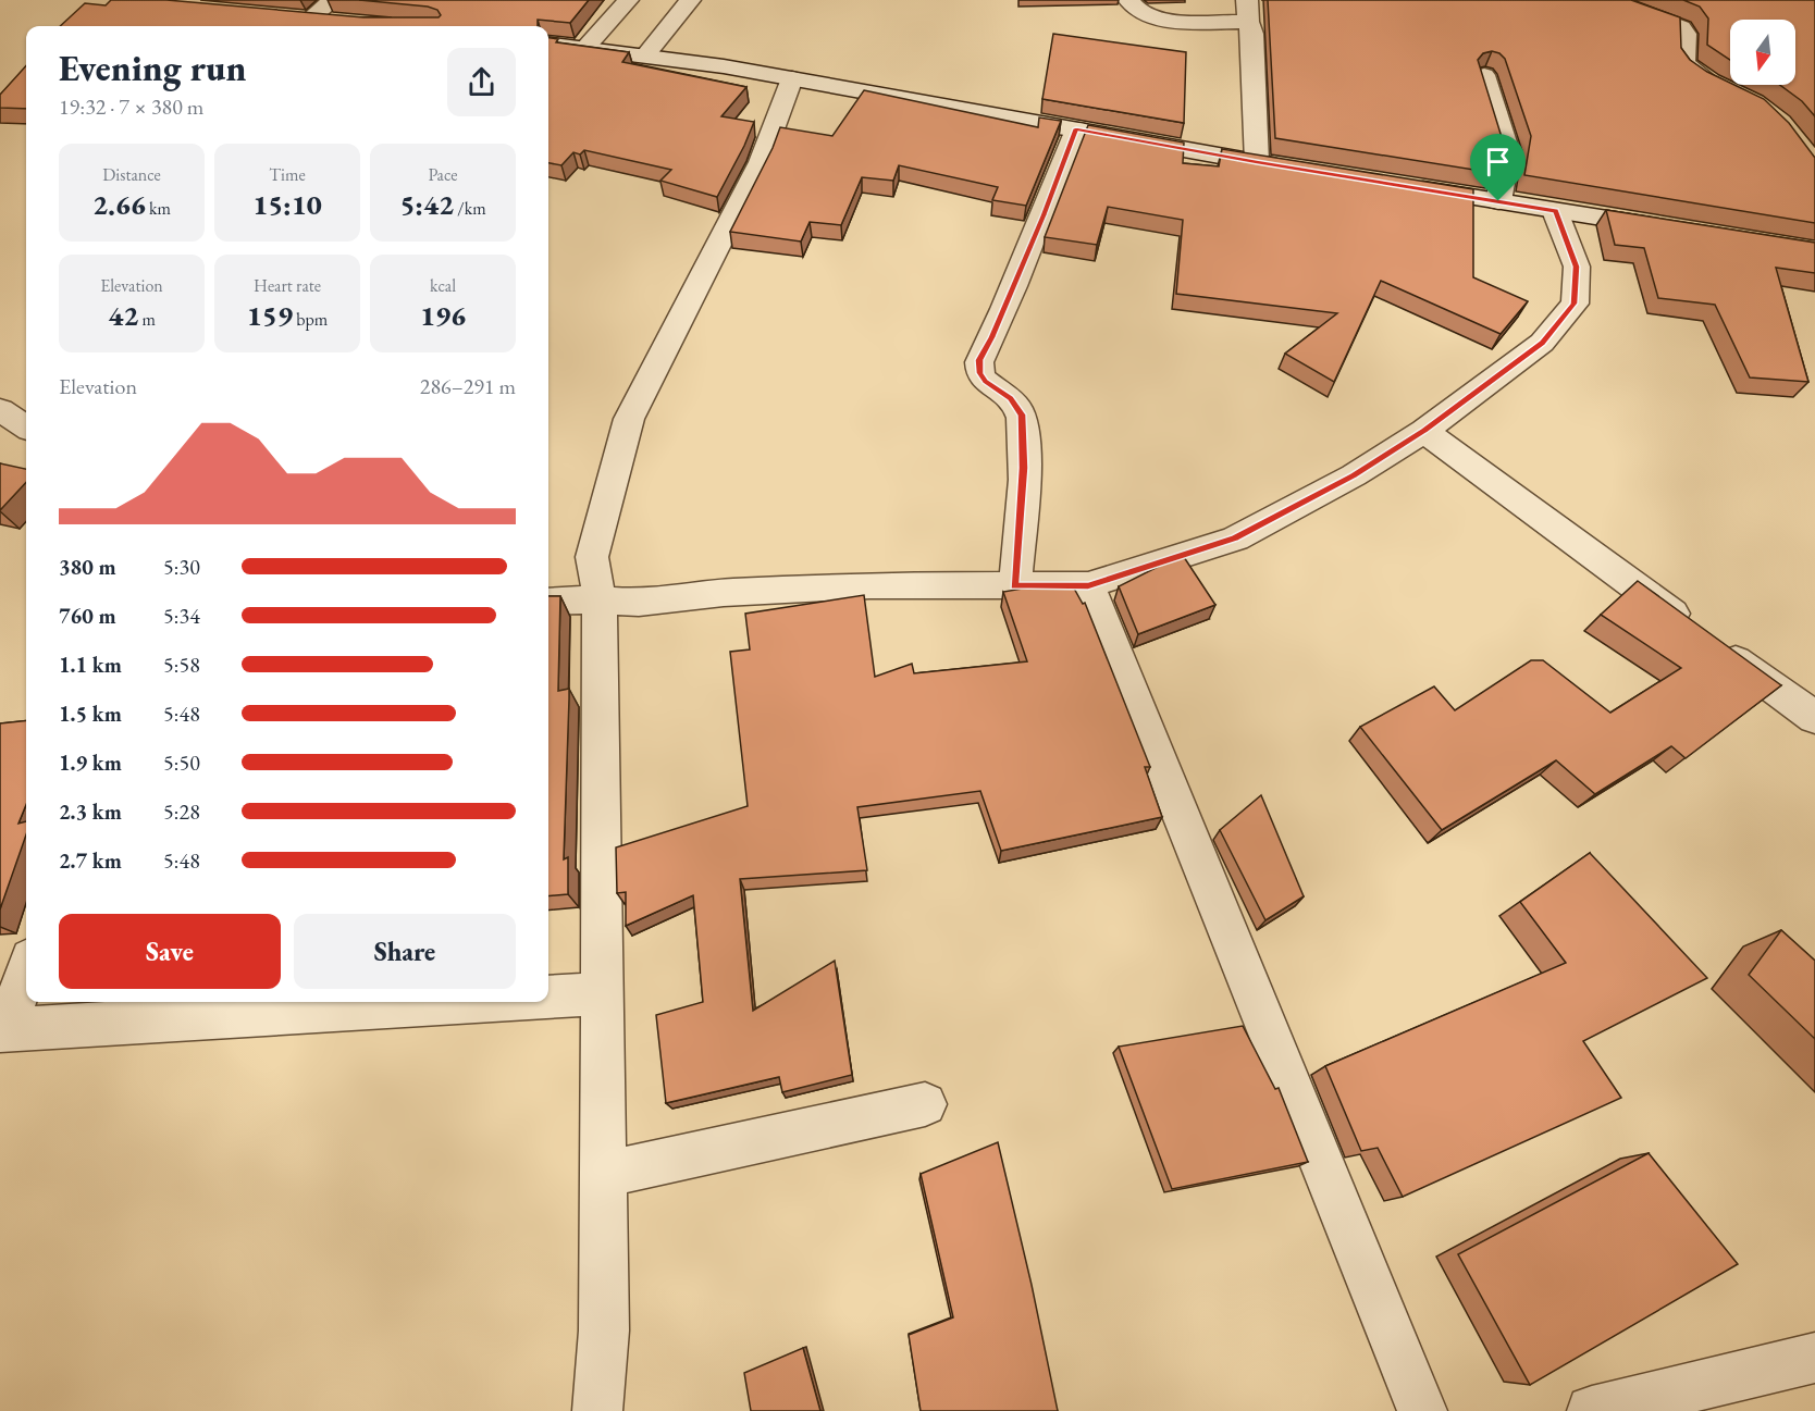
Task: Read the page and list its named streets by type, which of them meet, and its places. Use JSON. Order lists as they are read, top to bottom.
{
  "north": "bottom",
  "page": {
    "heading": ["Evening run", "19:32 · 7 × 380 m"],
    "stats": [
      ["Distance", "2.66 km"],
      ["Time", "15:10"],
      ["Pace", "5:42 /km"],
      ["Elevation", "42 m"],
      ["Heart rate", "159 bpm"],
      ["kcal", "196"]
    ],
    "chart": ["Elevation", "286–291 m"],
    "list": [
      {
        "name": "380 m",
        "note": "5:30"
      },
      {
        "name": "760 m",
        "note": "5:34"
      },
      {
        "name": "1.1 km",
        "note": "5:58"
      },
      {
        "name": "1.5 km",
        "note": "5:48"
      },
      {
        "name": "1.9 km",
        "note": "5:50"
      },
      {
        "name": "2.3 km",
        "note": "5:28"
      },
      {
        "name": "2.7 km",
        "note": "5:48"
      }
    ],
    "buttons": ["Save", "Share"]
  }
}
